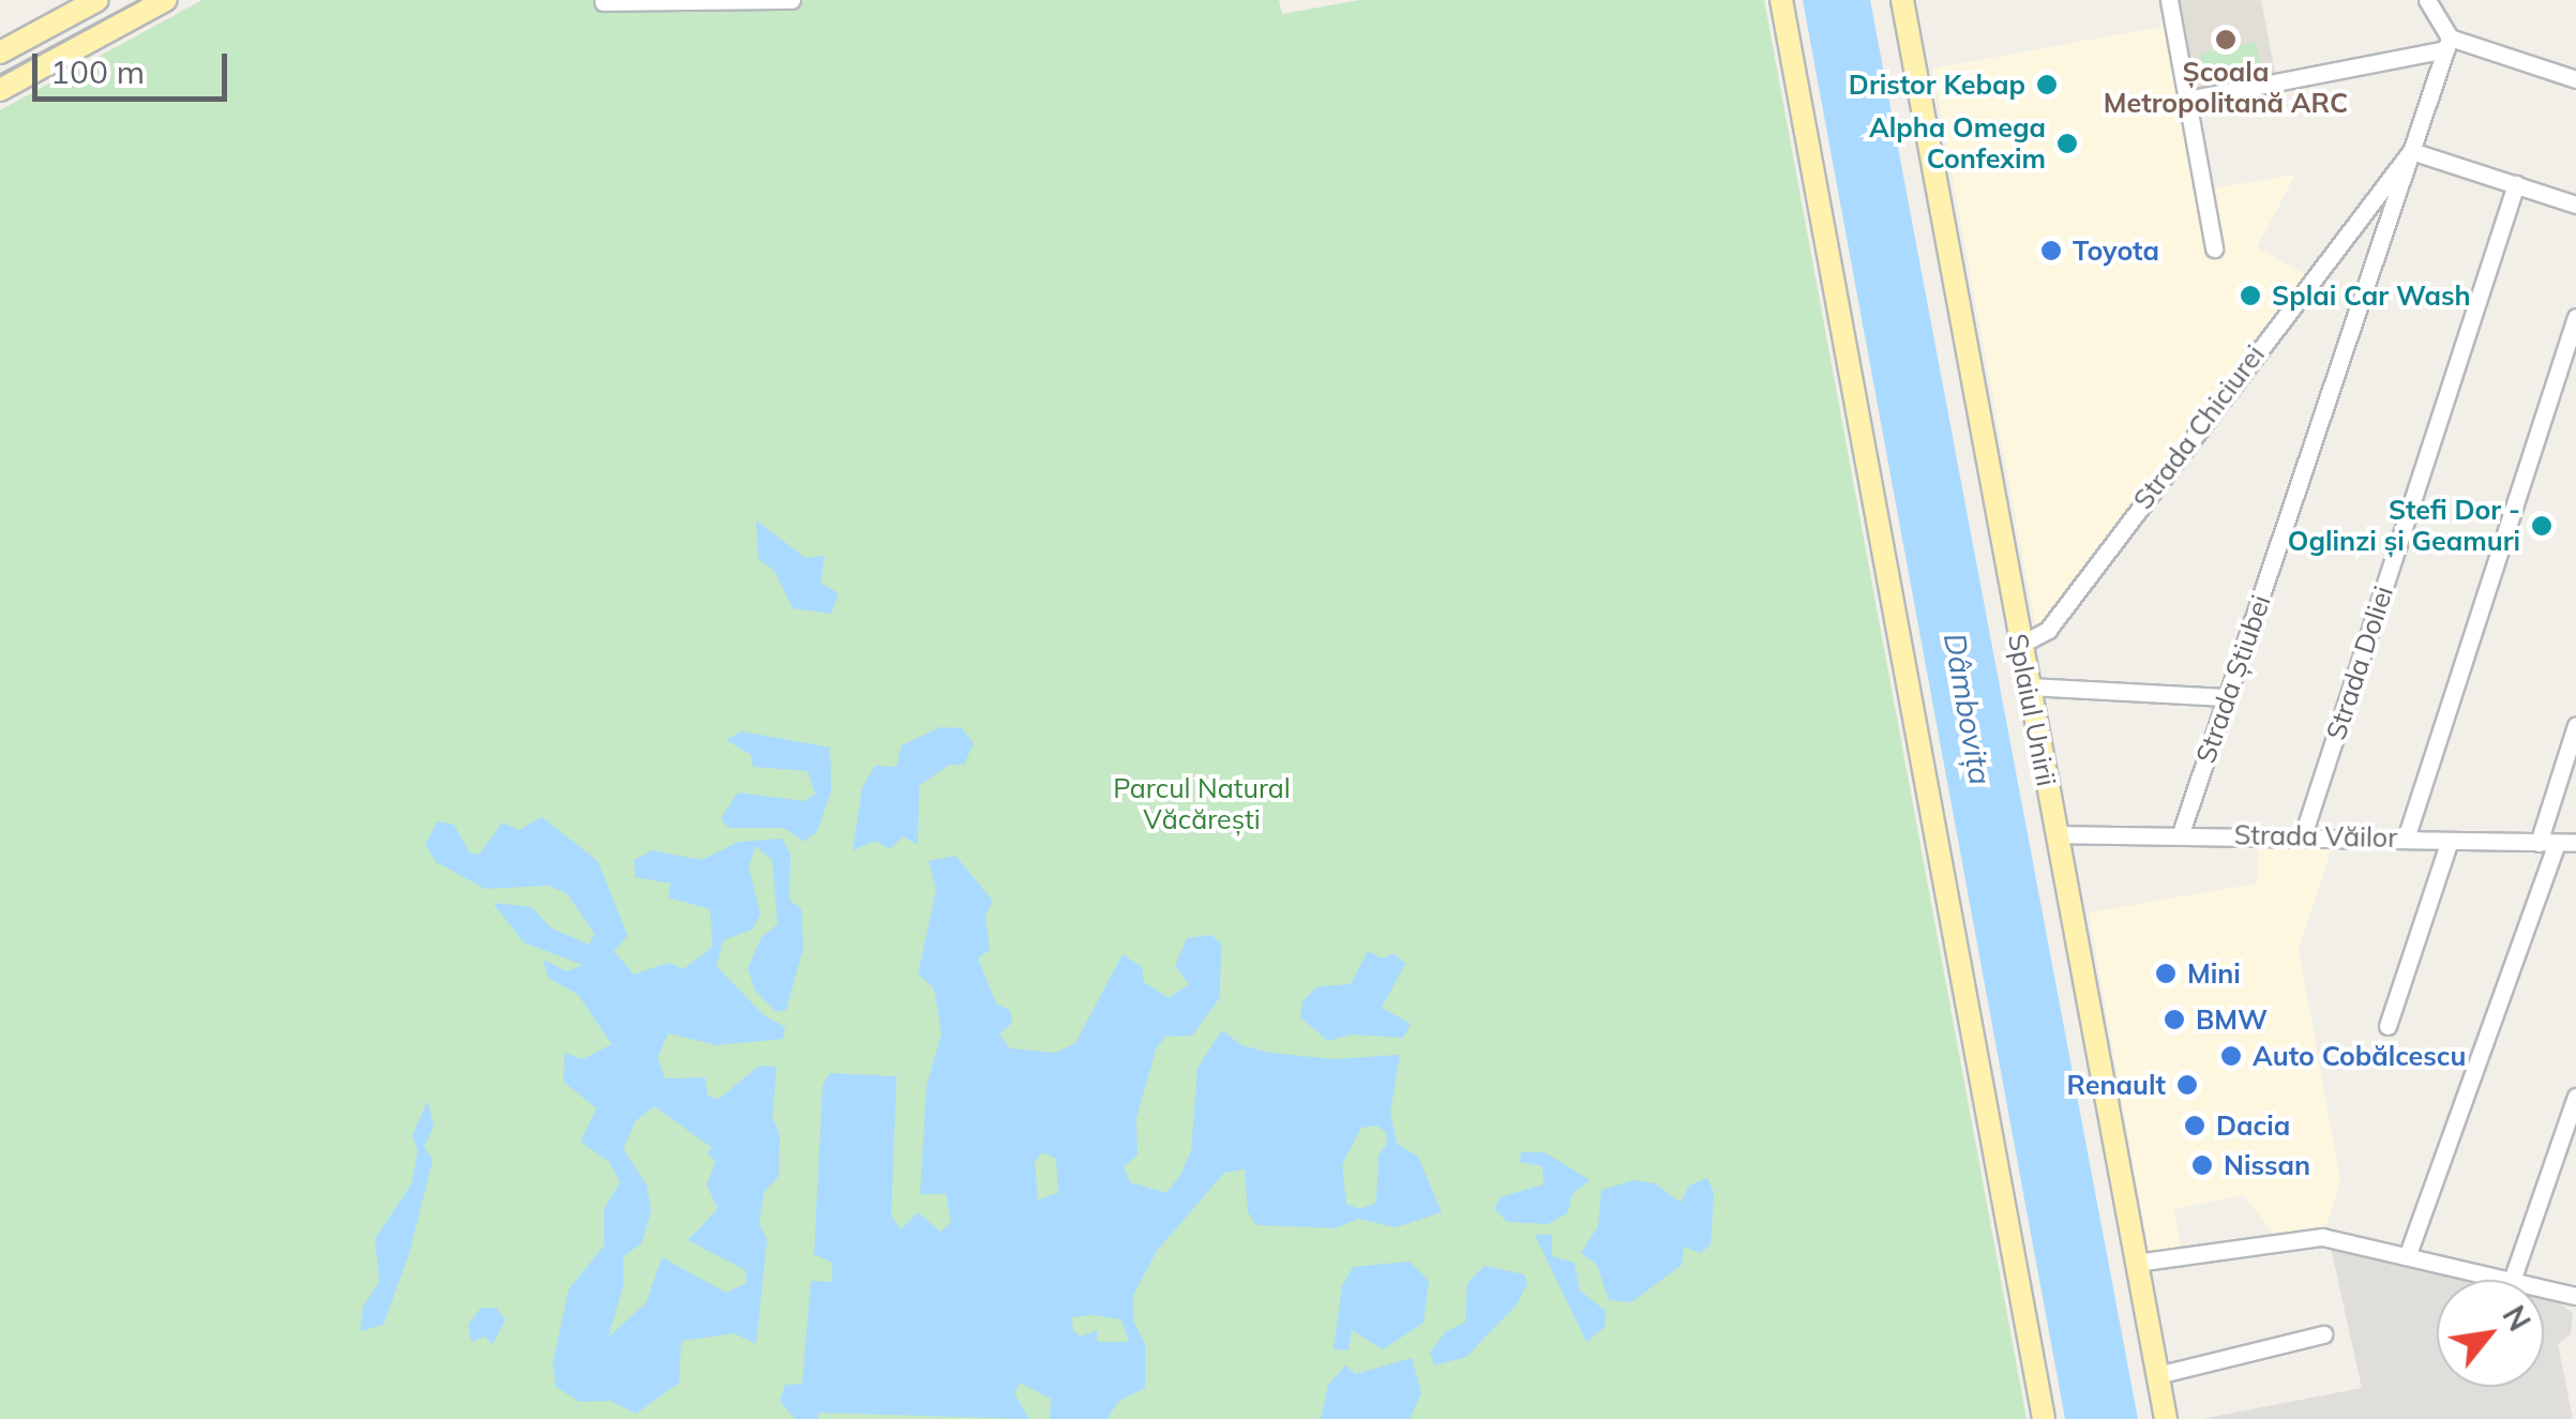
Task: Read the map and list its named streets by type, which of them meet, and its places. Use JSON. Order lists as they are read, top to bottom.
{
  "streets": {
    "main road": ["Splaiul Unirii"],
    "street": [
      "Strada Chiciurei",
      "Strada Doliei",
      "Strada Știubei",
      "Strada Văilor"
    ]
  },
  "crossings": [
    ["Strada Chiciurei", "Strada Știubei"],
    ["Strada Chiciurei", "Splaiul Unirii"],
    ["Strada Doliei", "Strada Văilor"],
    ["Strada Știubei", "Strada Văilor"],
    ["Splaiul Unirii", "Strada Văilor"]
  ],
  "water": ["Dâmbovița"],
  "parks": ["Parcul Natural Văcărești"],
  "places": [
    "Școala Metropolitană ARC",
    "Dristor Kebap",
    "Alpha Omega Confexim",
    "Toyota",
    "Splai Car Wash",
    "Stefi Dor - Oglinzi și Geamuri",
    "Mini",
    "BMW",
    "Auto Cobălcescu",
    "Renault",
    "Dacia",
    "Nissan"
  ],
  "scale_bar": "100 m",
  "north": "top right"
}
